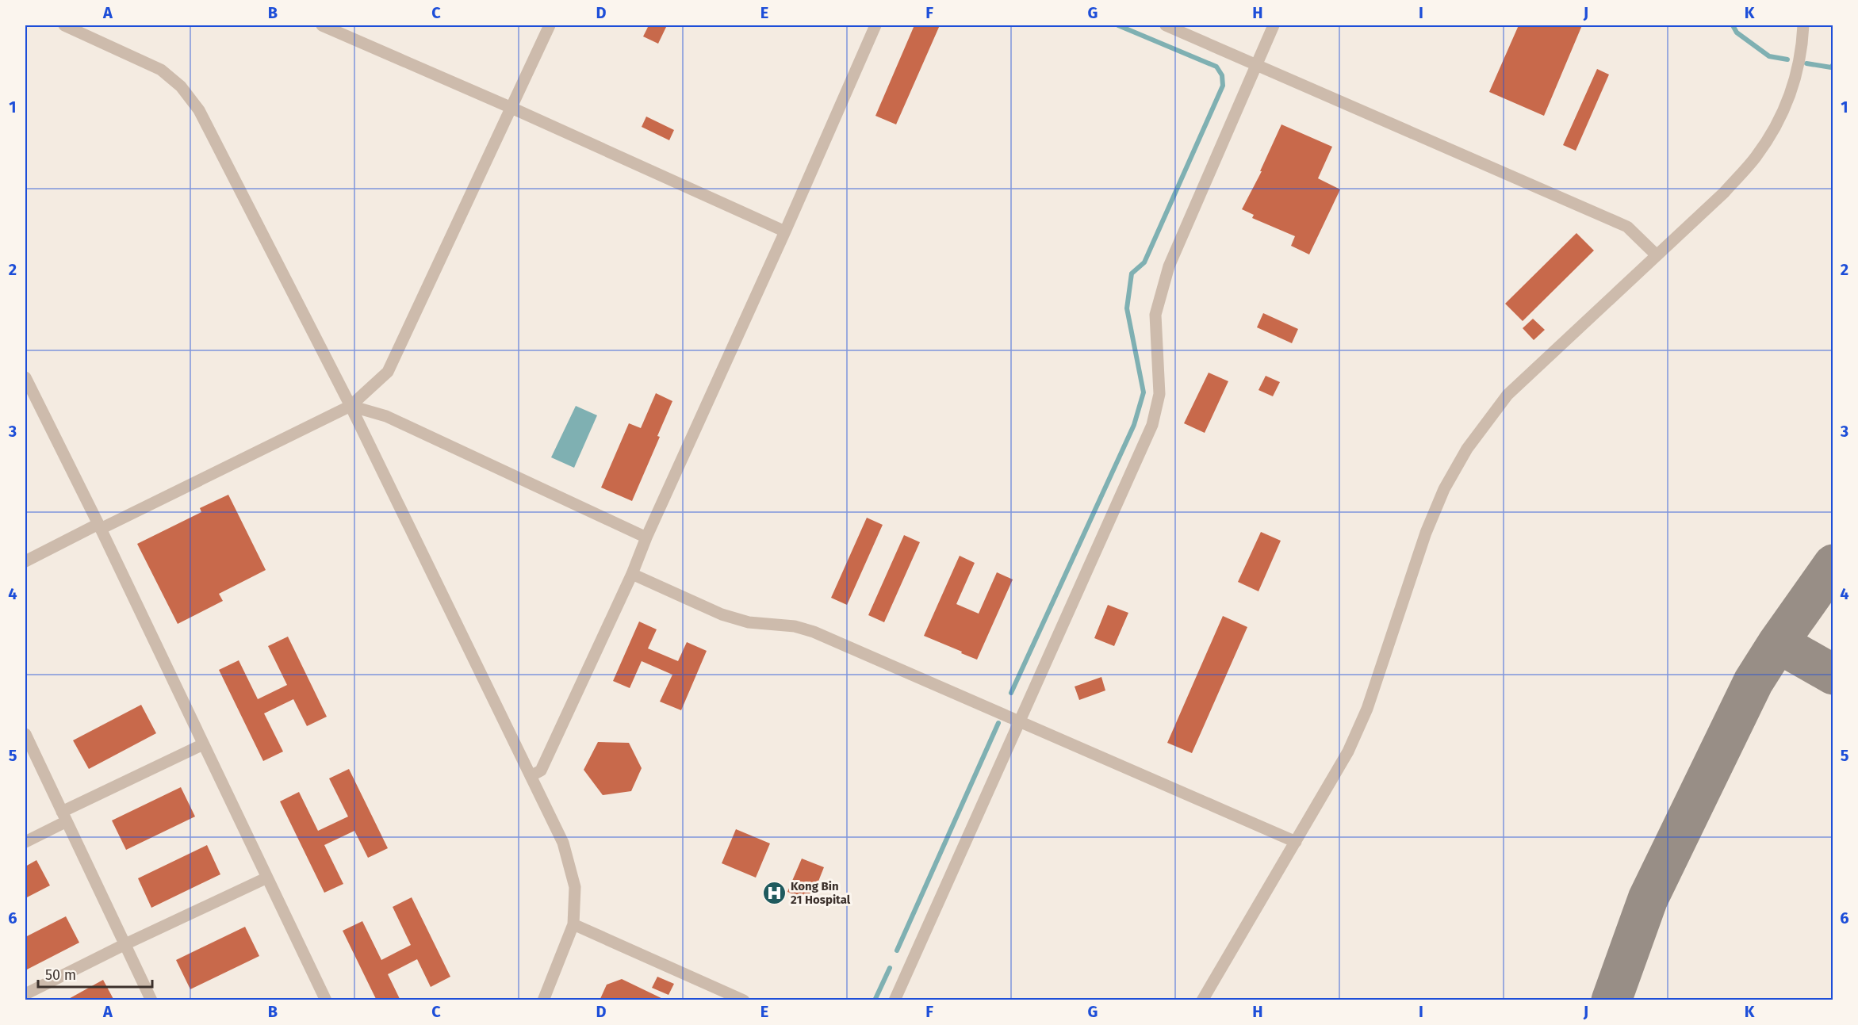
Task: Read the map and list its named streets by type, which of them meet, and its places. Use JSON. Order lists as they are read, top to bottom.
{
  "places": {
    "hospital": ["Kong Bin 21 Hospital"]
  },
  "scale_bar": "50 m",
  "grid": {
    "columns": [
      "A",
      "B",
      "C",
      "D",
      "E",
      "F",
      "G",
      "H",
      "I",
      "J",
      "K"
    ],
    "rows": [
      "1",
      "2",
      "3",
      "4",
      "5",
      "6"
    ]
  }
}
